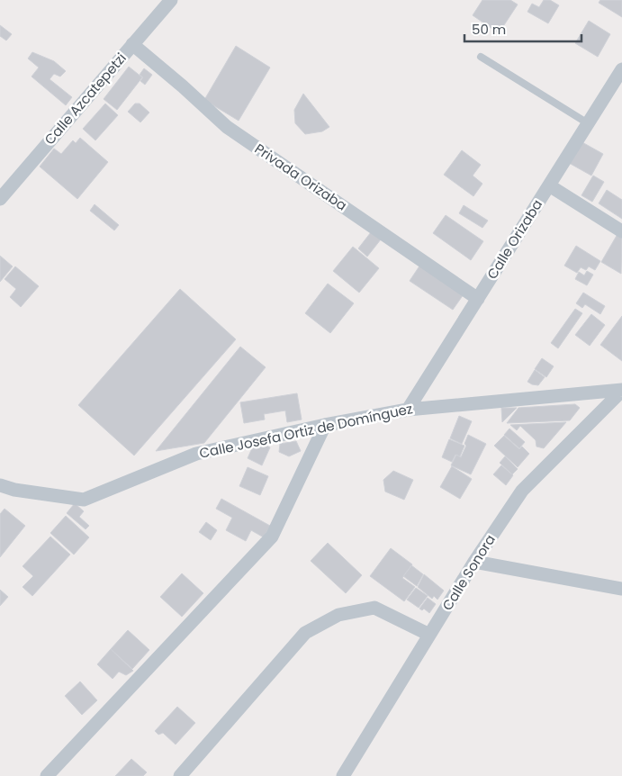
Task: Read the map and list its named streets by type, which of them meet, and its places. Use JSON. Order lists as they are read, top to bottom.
{
  "streets": {
    "street": [
      "Calle Azcatepetzi",
      "Privada Orizaba",
      "Calle Orizaba",
      "Calle Josefa Ortiz de Domínguez",
      "Calle Sonora"
    ]
  },
  "crossings": [
    ["Calle Azcatepetzi", "Privada Orizaba"],
    ["Privada Orizaba", "Calle Orizaba"],
    ["Calle Orizaba", "Calle Josefa Ortiz de Domínguez"],
    ["Calle Josefa Ortiz de Domínguez", "Calle Sonora"]
  ],
  "scale_bar": "50 m"
}
